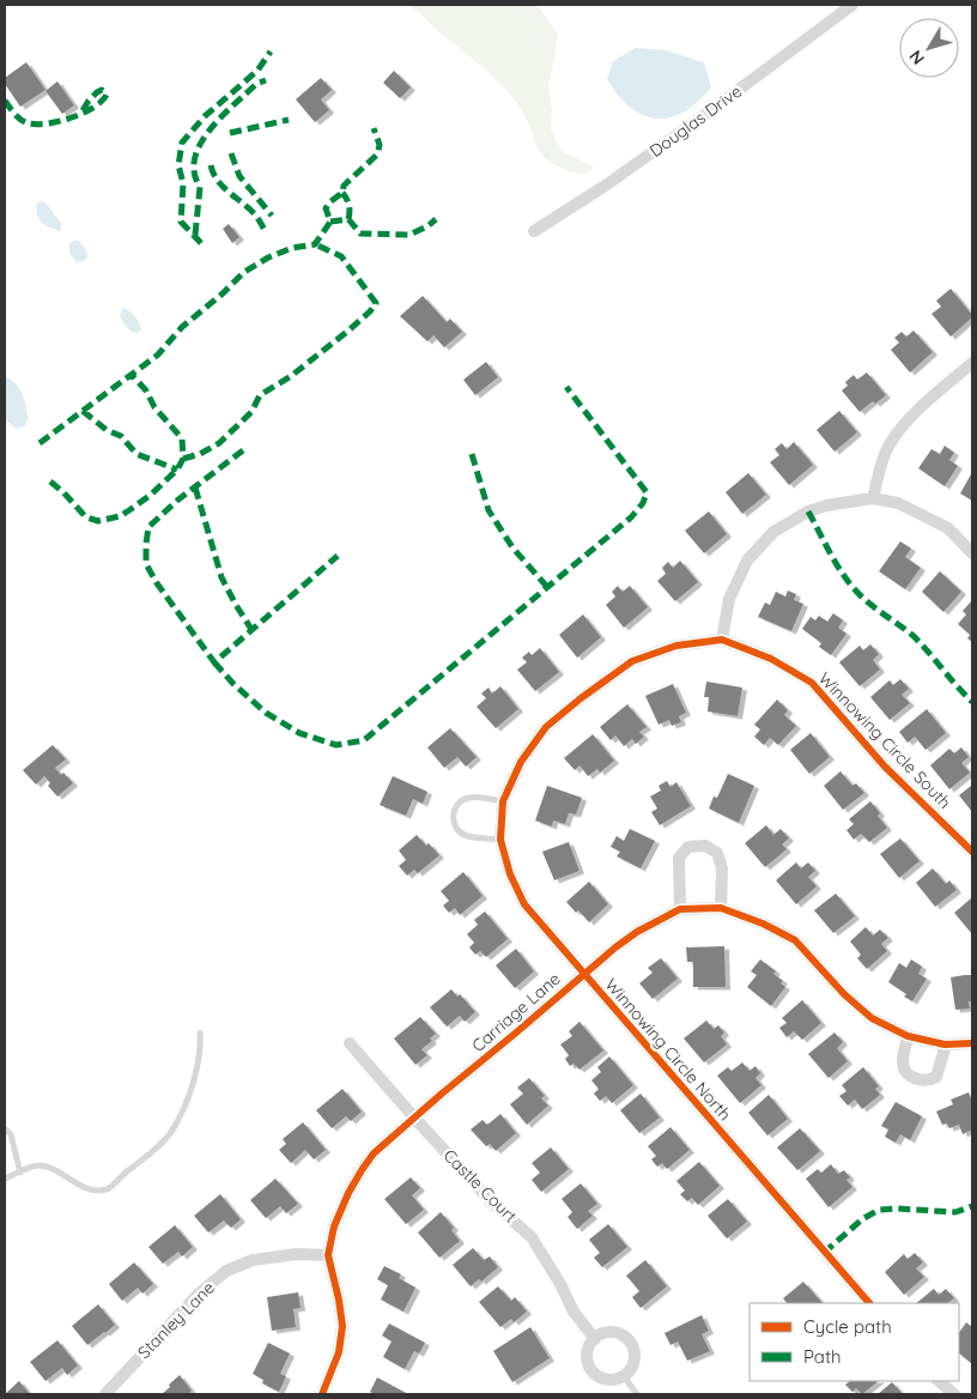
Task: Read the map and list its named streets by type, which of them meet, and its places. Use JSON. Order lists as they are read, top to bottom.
{
  "streets": {
    "street": [
      "Douglas Drive",
      "Winnowing Circle South",
      "Carriage Lane",
      "Winnowing Circle North",
      "Castle Court",
      "Stanley Lane"
    ]
  },
  "crossings": [
    ["Winnowing Circle South", "Winnowing Circle North"],
    ["Carriage Lane", "Winnowing Circle North"],
    ["Carriage Lane", "Castle Court"],
    ["Carriage Lane", "Stanley Lane"]
  ],
  "legend": ["Cycle path", "Path"],
  "north": "bottom left"
}
